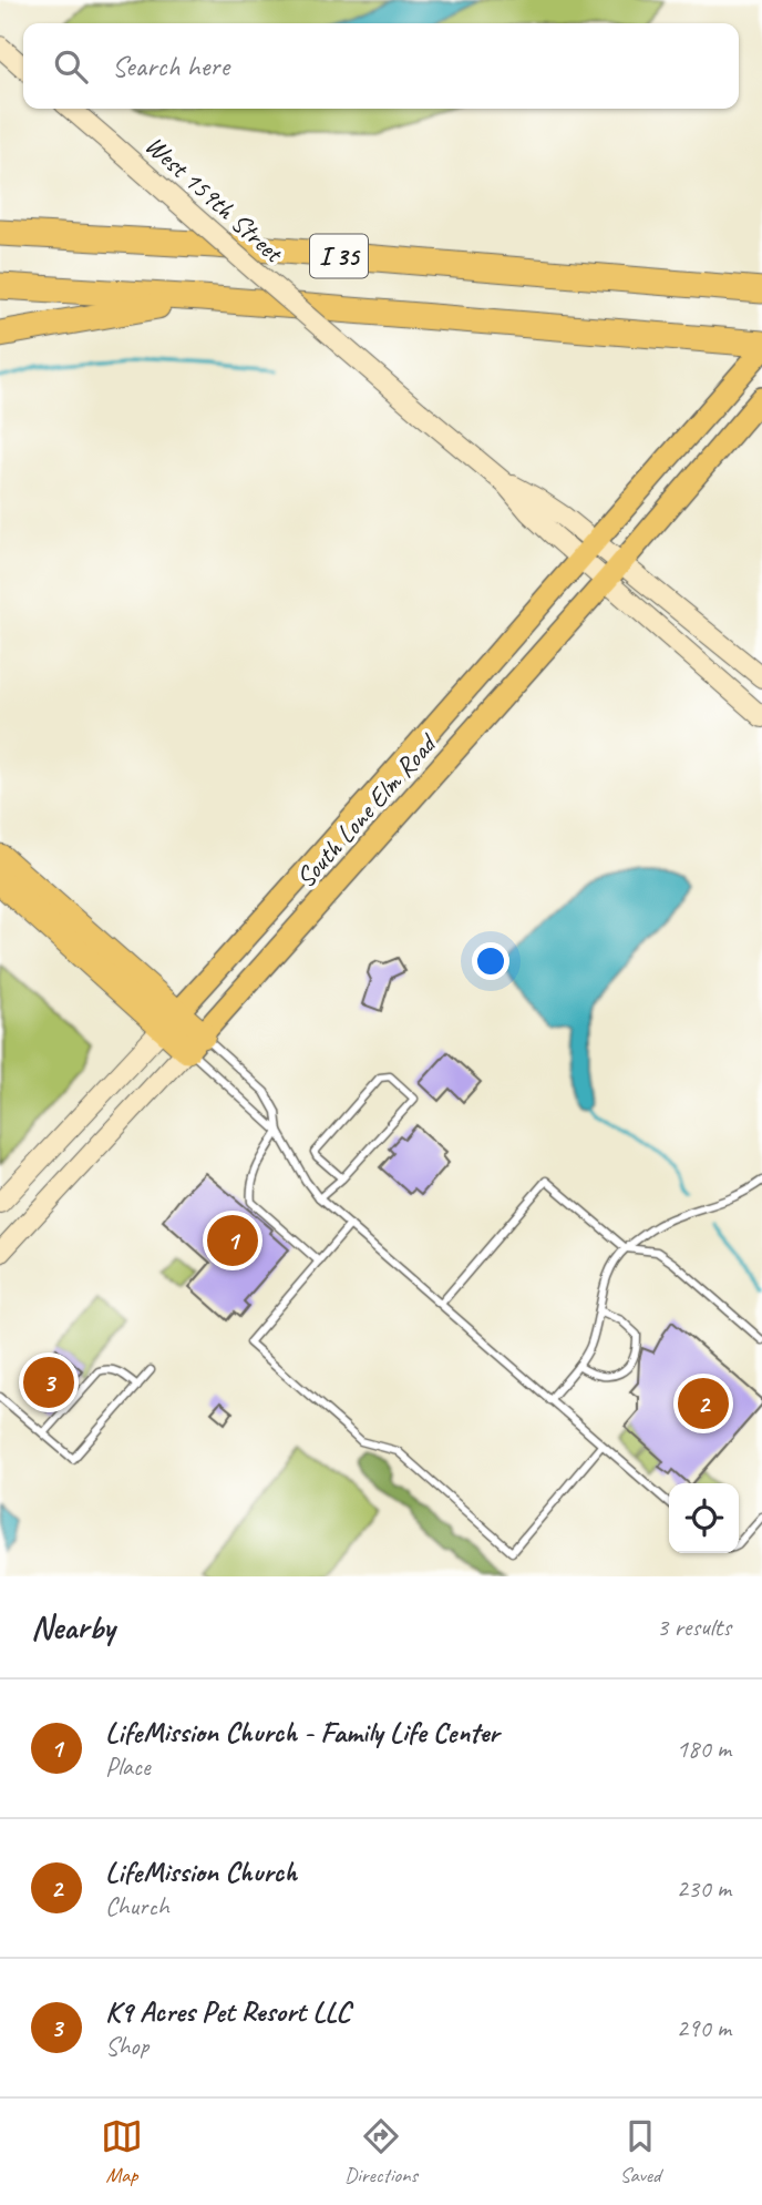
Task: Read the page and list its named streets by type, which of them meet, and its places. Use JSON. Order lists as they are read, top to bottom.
{
  "streets": {
    "highway": ["I 35"],
    "main road": ["South Lone Elm Road"],
    "street": ["West 159th Street"]
  },
  "crossings": [
    ["West 159th Street", "South Lone Elm Road"]
  ],
  "page": {
    "search": "Search here",
    "pins": ["1", "3", "2"],
    "heading": ["Nearby", "3 results"],
    "list": [
      {
        "mark": "1",
        "name": "LifeMission Church - Family Life Center",
        "note": "Place",
        "value": "180 m"
      },
      {
        "mark": "2",
        "name": "LifeMission Church",
        "note": "Church",
        "value": "230 m"
      },
      {
        "mark": "3",
        "name": "K9 Acres Pet Resort LLC",
        "note": "Shop",
        "value": "290 m"
      }
    ],
    "nav": ["Map", "Directions", "Saved"]
  }
}
